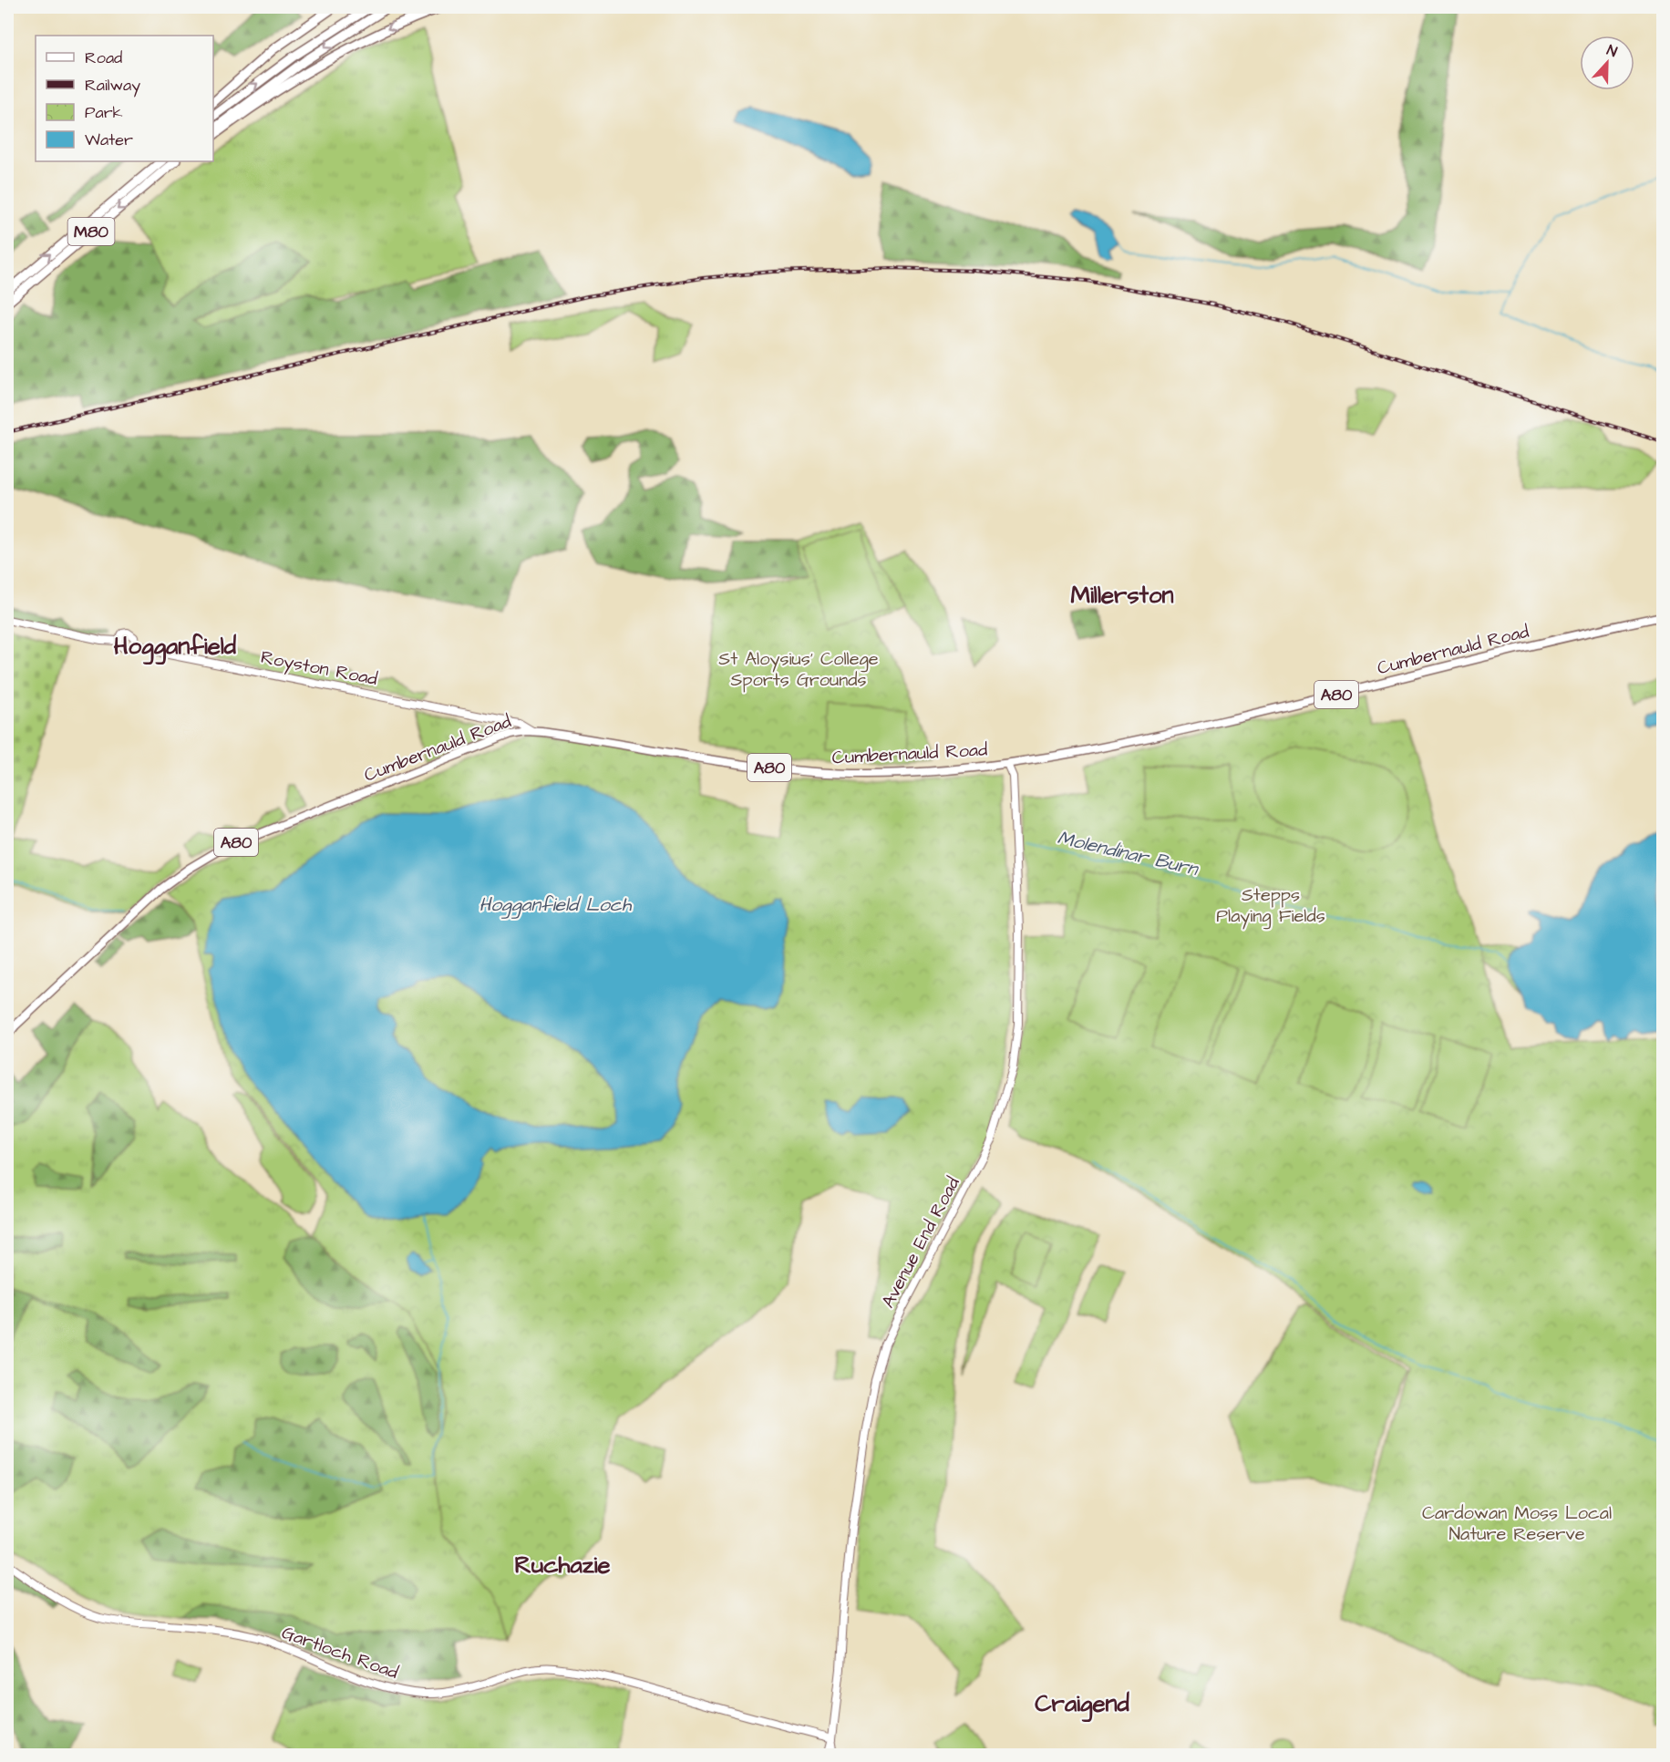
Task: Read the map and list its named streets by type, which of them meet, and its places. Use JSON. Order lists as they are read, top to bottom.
{
  "streets": {
    "highway": ["M80"],
    "main road": ["Cumbernauld Road", "A80"],
    "street": ["Royston Road", "Avenue End Road", "Gartloch Road"]
  },
  "crossings": [
    ["Cumbernauld Road", "Royston Road"],
    ["Cumbernauld Road", "Avenue End Road"],
    ["Avenue End Road", "Gartloch Road"]
  ],
  "districts": [
    "Millerston",
    "Hogganfield",
    "Ruchazie",
    "Craigend"
  ],
  "water": ["Molendinar Burn", "Hogganfield Loch"],
  "parks": ["St Aloysius' College Sports Grounds", "Stepps Playing Fields", "Cardowan Moss Local Nature Reserve"],
  "legend": [
    "Road",
    "Railway",
    "Park",
    "Water"
  ],
  "north": "top"
}
